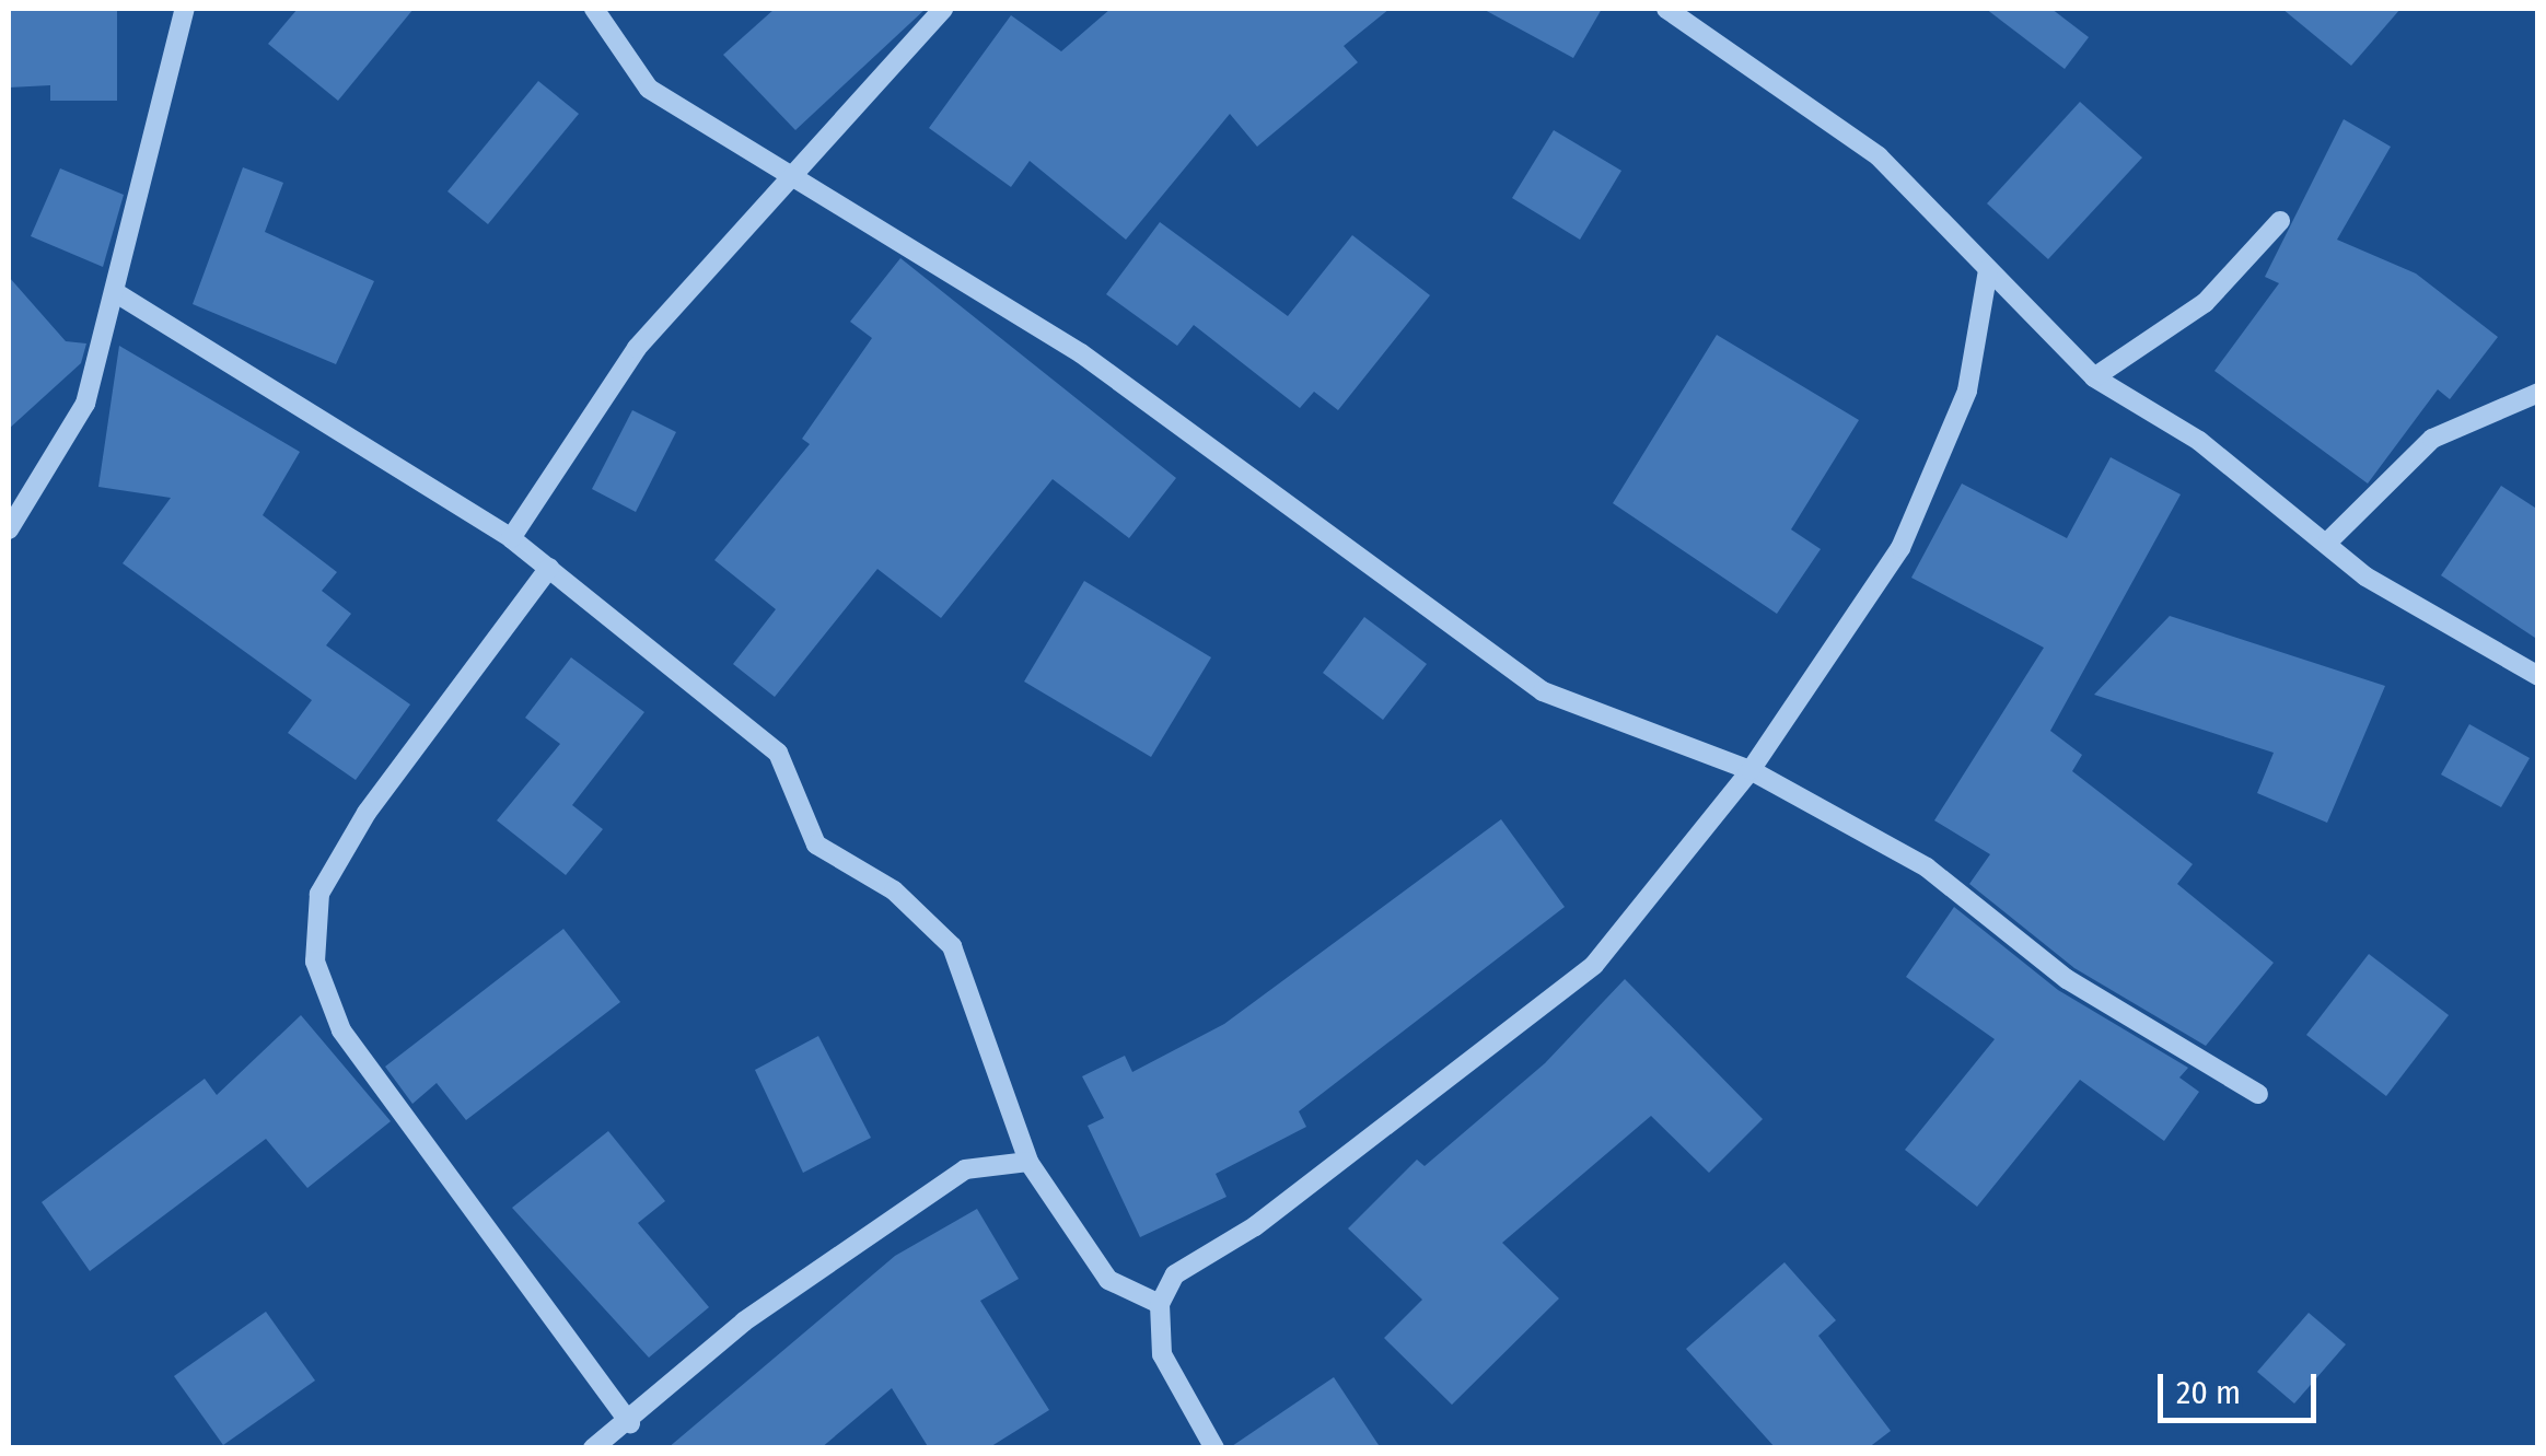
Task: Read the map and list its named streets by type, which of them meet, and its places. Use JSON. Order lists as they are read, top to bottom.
{
  "scale_bar": "20 m"
}
